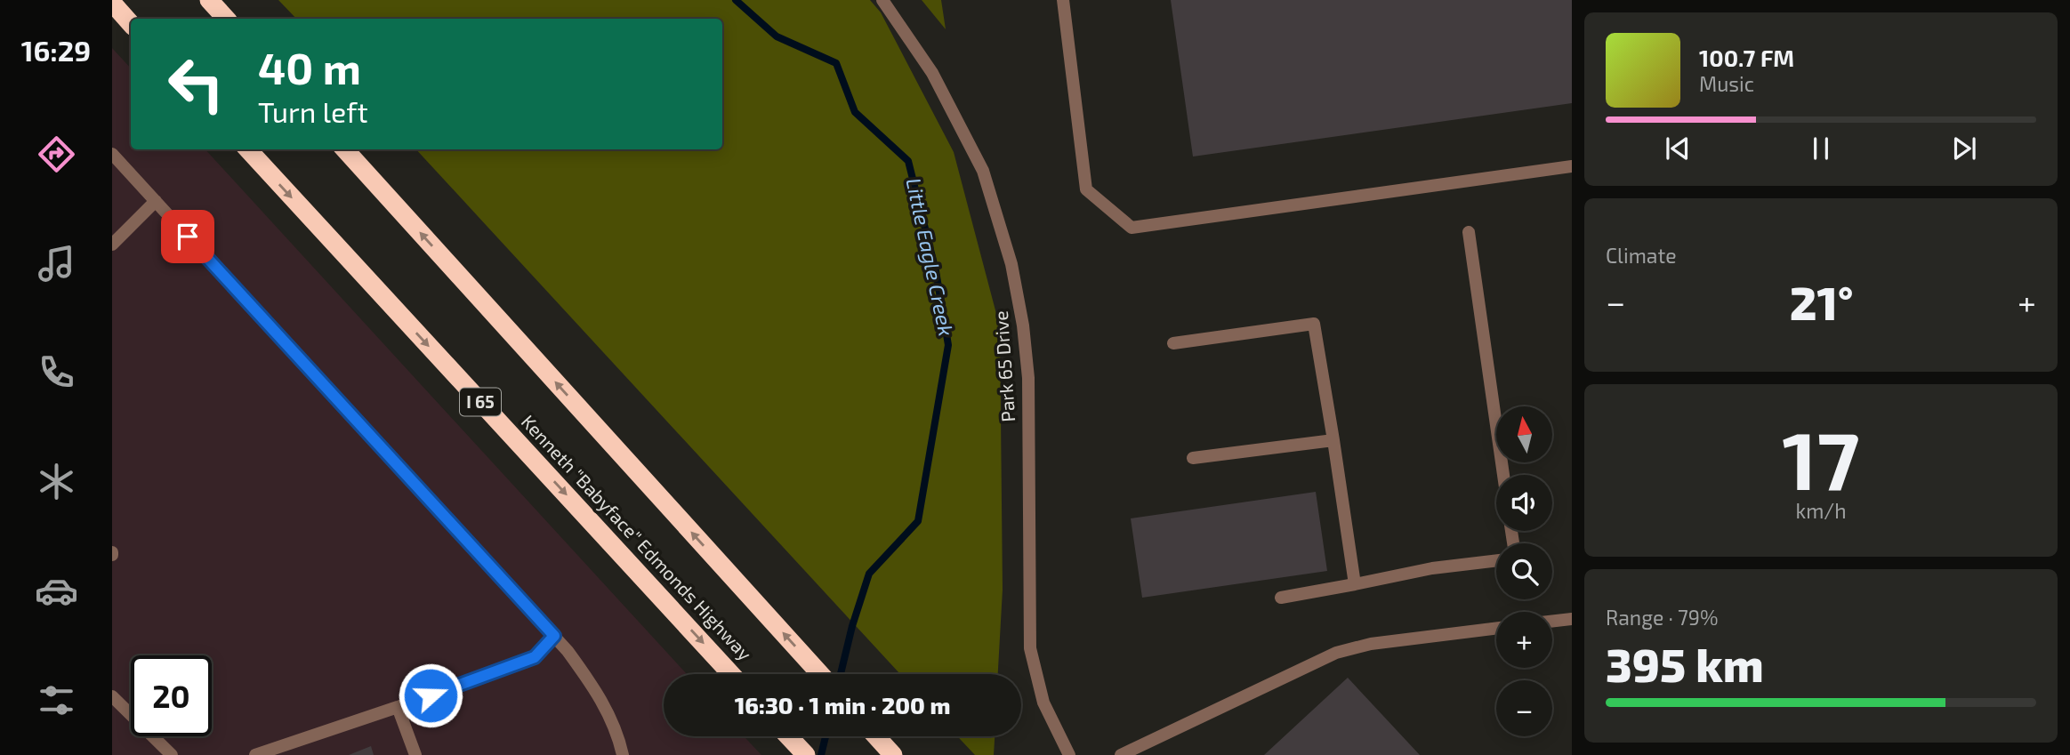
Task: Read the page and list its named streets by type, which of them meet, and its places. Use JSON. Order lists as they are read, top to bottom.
{
  "streets": {
    "highway": ["I 65", "Kenneth \"Babyface\" Edmonds Highway"],
    "street": ["Park 65 Drive"]
  },
  "water": ["Little Eagle Creek"],
  "north": "top",
  "page": {
    "tabs": "16:29",
    "turn": ["40 m", "Turn left"],
    "song": ["100.7 FM", "Music"],
    "tile": [
      "Climate",
      ["17", "km/h"],
      ["Range · 79%", "395 km"]
    ],
    "heat": ["−", "21°", "+"],
    "map_buttons": ["+", "−"],
    "limit": "20",
    "trip": "16:30 · 1 min · 200 m"
  }
}
